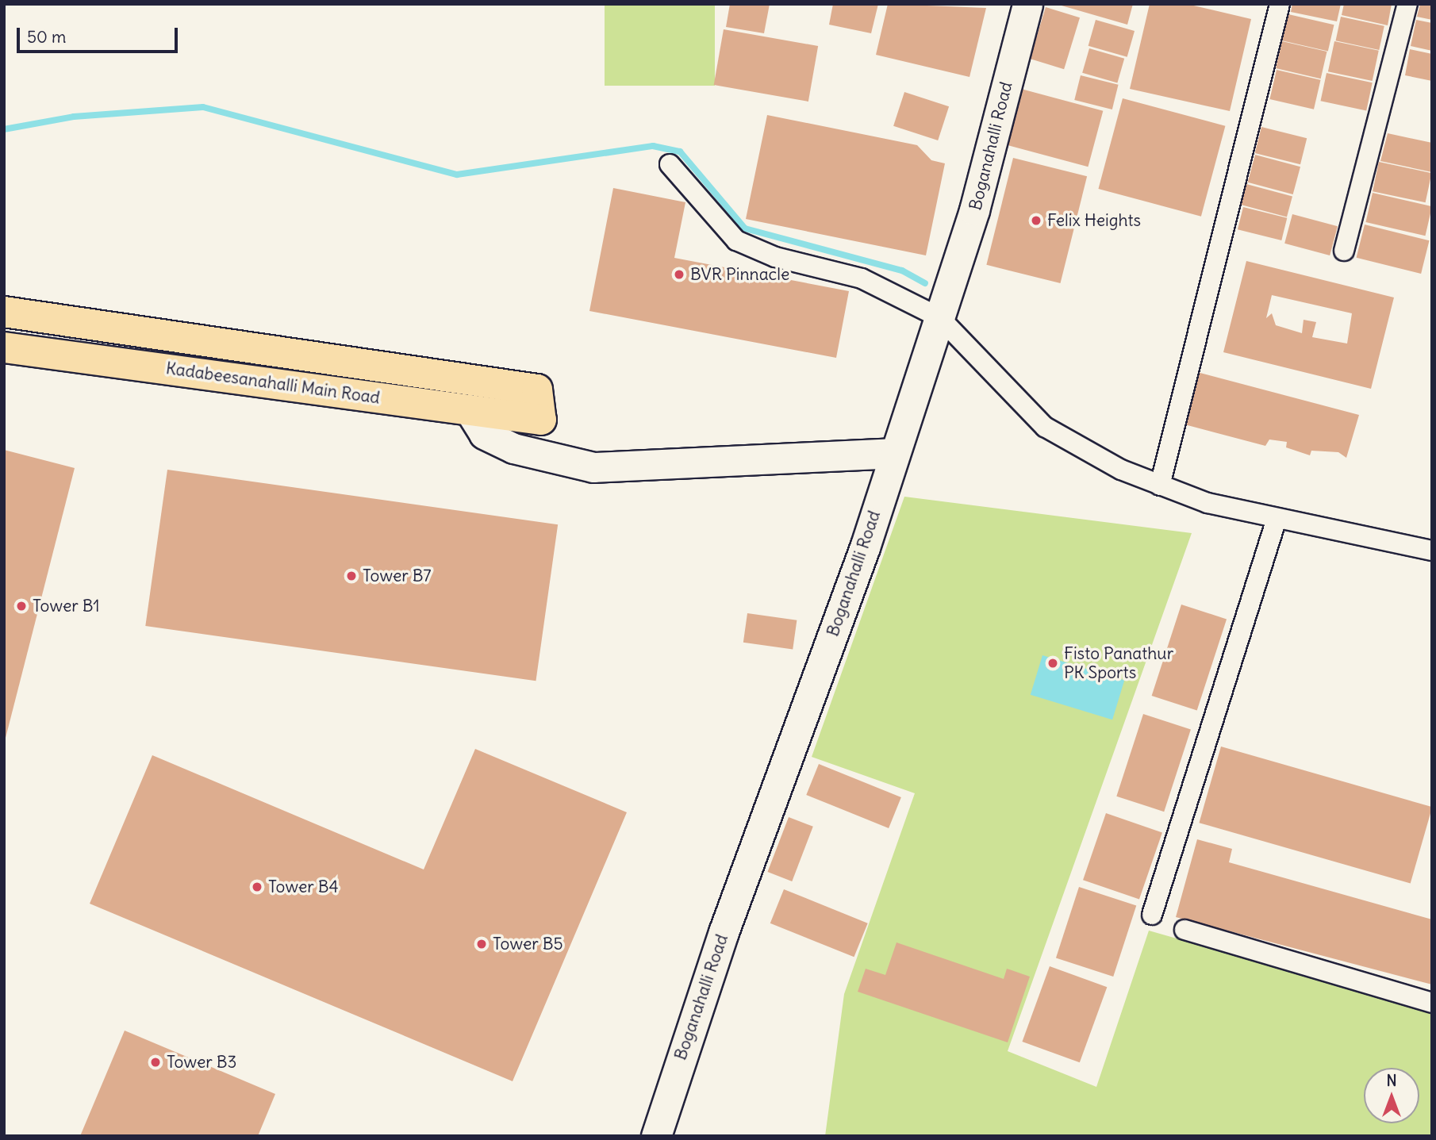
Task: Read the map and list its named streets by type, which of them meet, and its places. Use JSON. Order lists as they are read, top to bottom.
{
  "streets": {
    "main road": ["Kadabeesanahalli Main Road"],
    "street": ["Boganahalli Road"]
  },
  "places": [
    "Felix Heights",
    "BVR Pinnacle",
    "Tower B7",
    "Tower B1",
    "Fisto Panathur PK Sports",
    "Tower B4",
    "Tower B5",
    "Tower B3"
  ],
  "scale_bar": "50 m",
  "north": "top"
}
